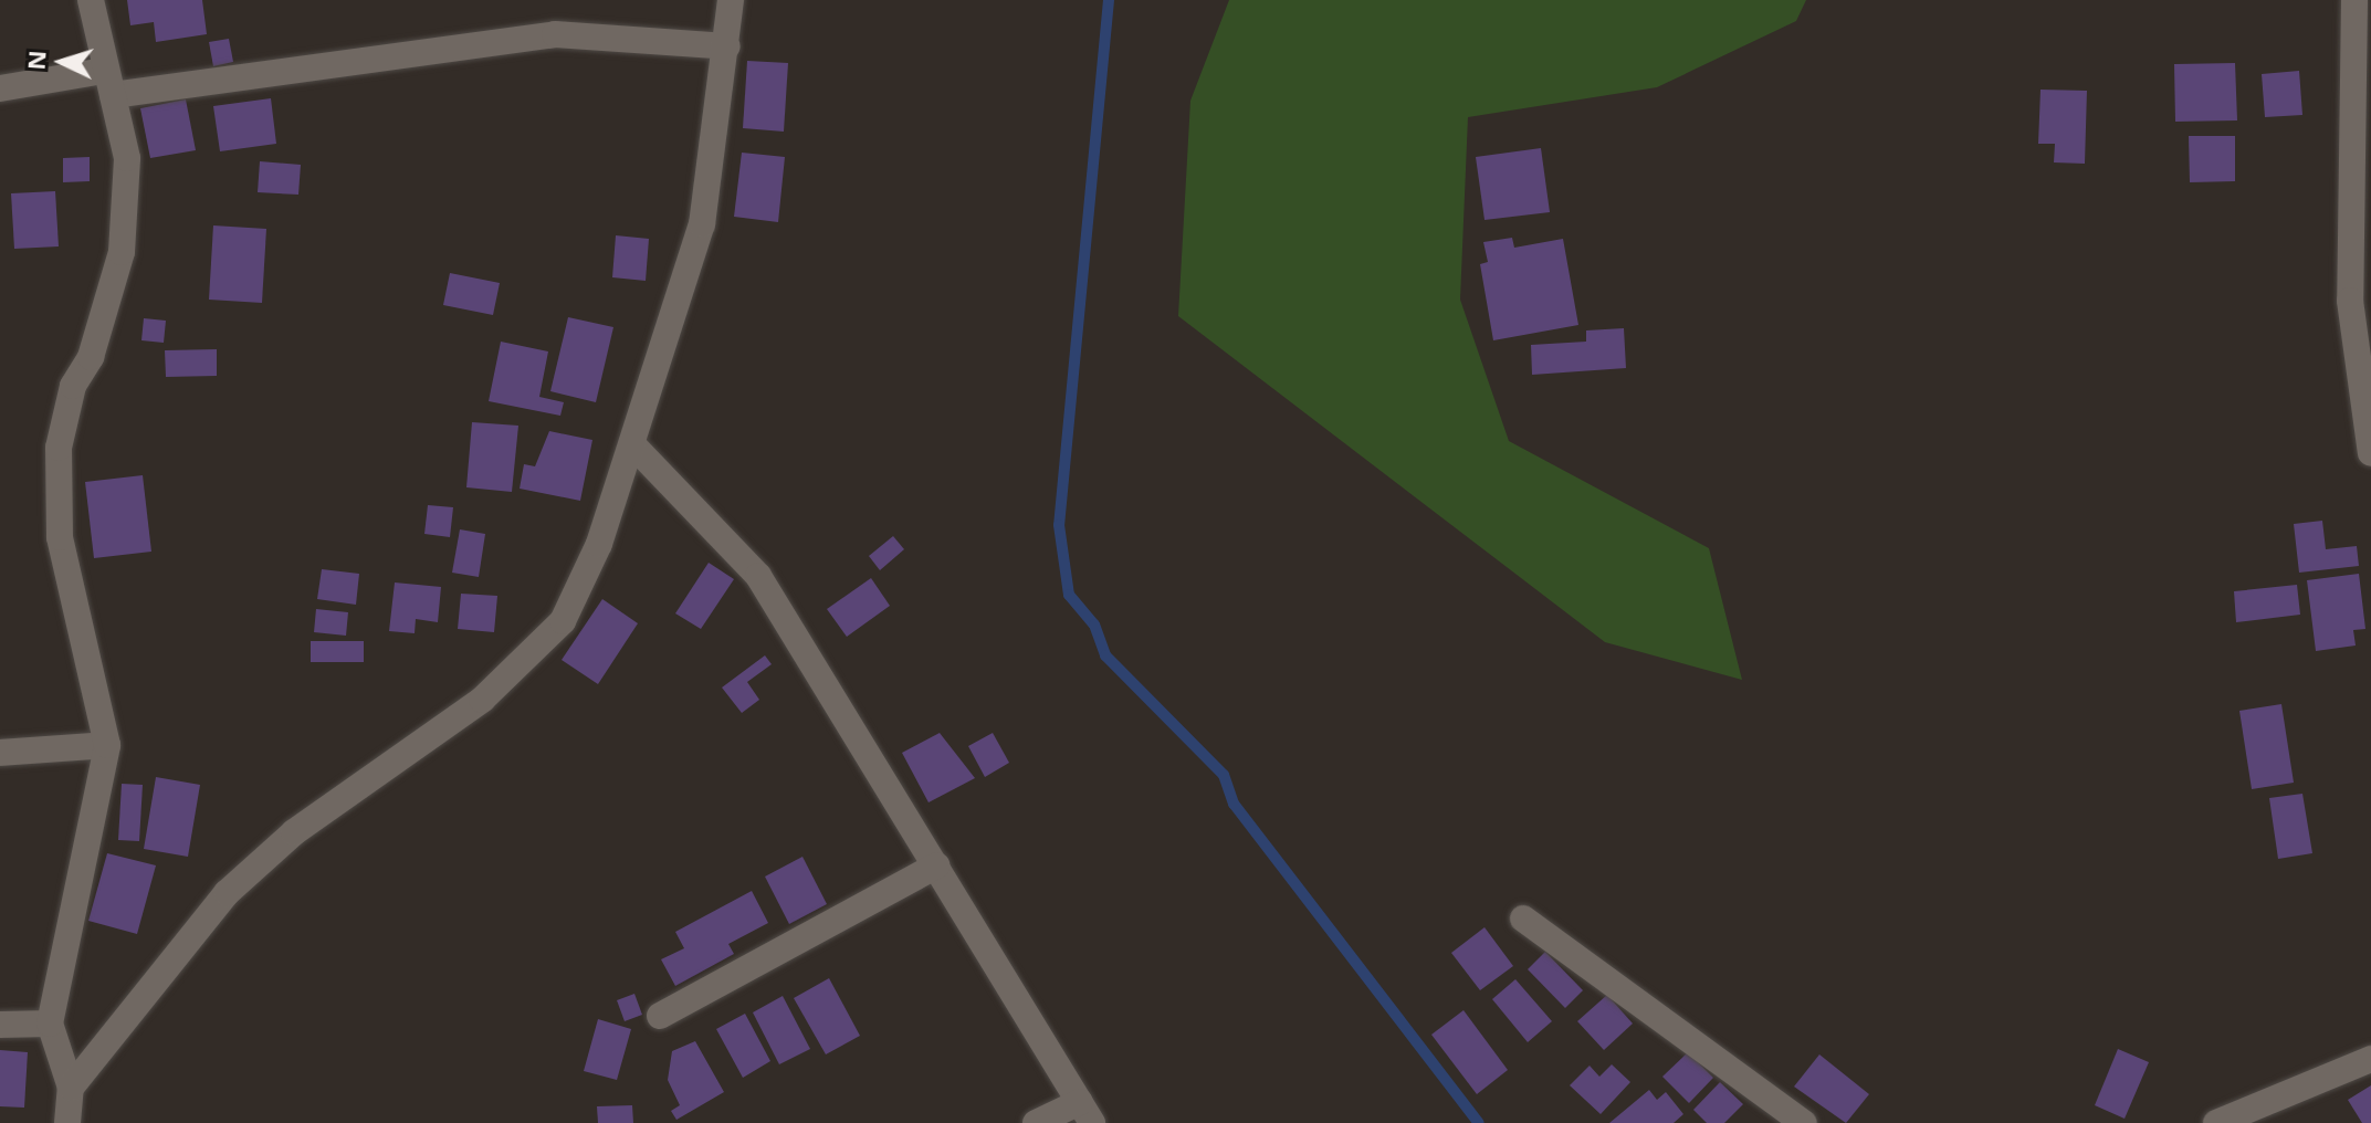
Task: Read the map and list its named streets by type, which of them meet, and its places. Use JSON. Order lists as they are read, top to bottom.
{
  "north": "left"
}
